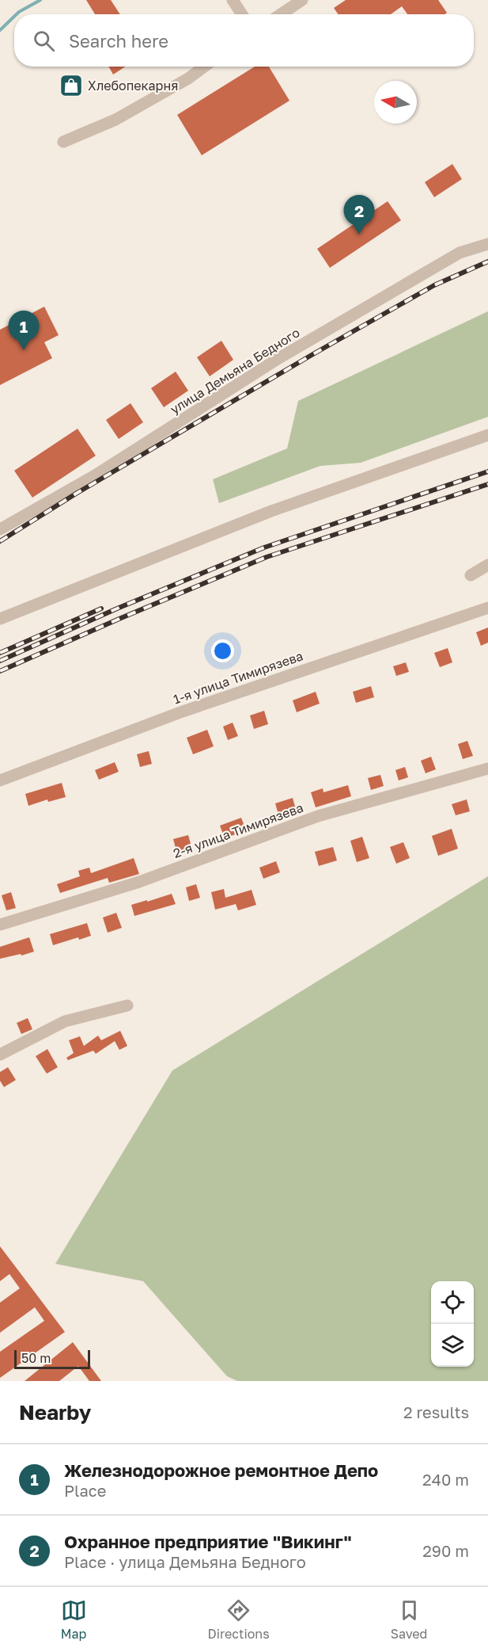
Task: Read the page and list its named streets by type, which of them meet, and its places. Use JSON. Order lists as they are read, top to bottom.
{
  "streets": {
    "street": ["улица Демьяна Бедного", "1-я улица Тимирязева", "2-я улица Тимирязева"]
  },
  "places": {
    "shop": ["Хлебопекарня"]
  },
  "scale_bar": "50 m",
  "north": "left",
  "page": {
    "search": "Search here",
    "pins": ["2", "1"],
    "scale": "50 m",
    "heading": ["Nearby", "2 results"],
    "list": [
      {
        "mark": "1",
        "name": "Железнодорожное ремонтное Депо",
        "note": "Place",
        "value": "240 m"
      },
      {
        "mark": "2",
        "name": "Охранное предприятие \"Викинг\"",
        "note": "Place · улица Демьяна Бедного",
        "value": "290 m"
      }
    ],
    "nav": ["Map", "Directions", "Saved"]
  }
}
